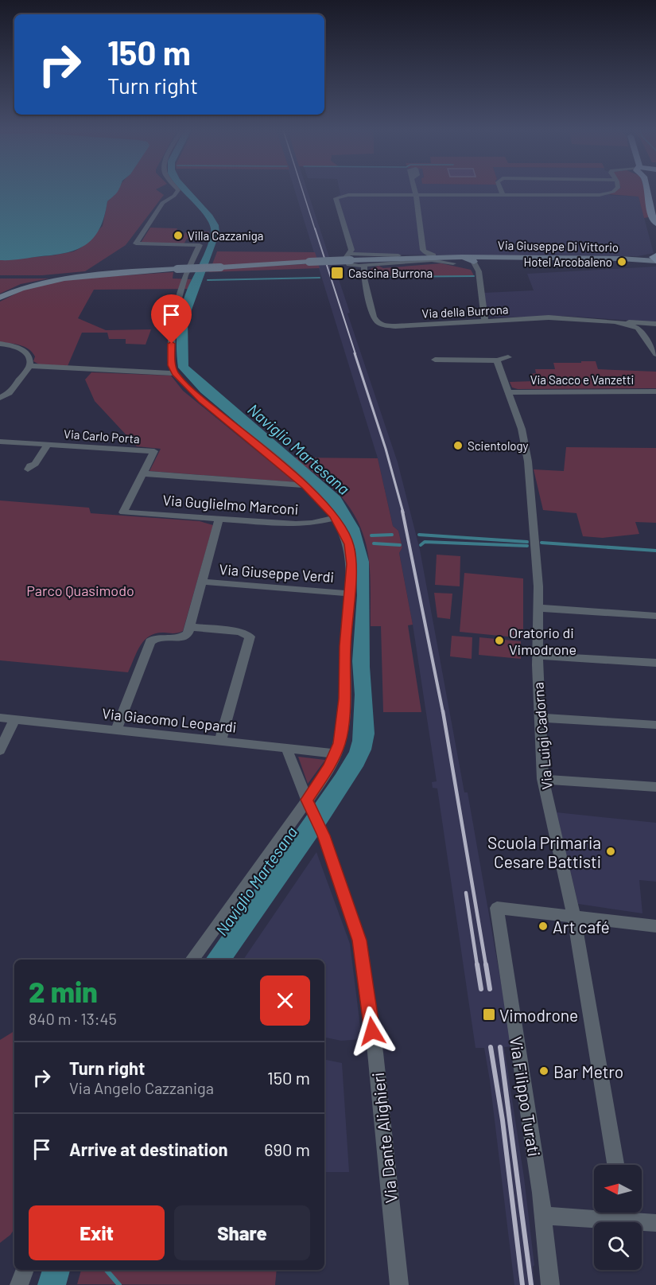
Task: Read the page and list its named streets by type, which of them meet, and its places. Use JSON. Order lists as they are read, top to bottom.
{
  "streets": {
    "street": [
      "Via Giuseppe Di Vittorio",
      "Via della Burrona",
      "Via Sacco e Vanzetti",
      "Via Carlo Porta",
      "Via Guglielmo Marconi",
      "Via Giuseppe Verdi",
      "Via Giacomo Leopardi",
      "Via Luigi Cadorna",
      "Via Filippo Turati",
      "Via Dante Alighieri"
    ]
  },
  "crossings": [
    ["Via Sacco e Vanzetti", "Via Luigi Cadorna"],
    ["Via Carlo Porta", "Via Guglielmo Marconi"],
    ["Via Giacomo Leopardi", "Via Dante Alighieri"],
    ["Via Luigi Cadorna", "Via Filippo Turati"]
  ],
  "water": ["Naviglio Martesana"],
  "parks": ["Parco Quasimodo"],
  "places": {
    "other": [
      "Villa Cazzaniga",
      "Hotel Arcobaleno",
      "Scientology",
      "Oratorio di Vimodrone",
      "Scuola Primaria Cesare Battisti",
      "Art café",
      "Bar Metro"
    ],
    "transit": ["Cascina Burrona", "Vimodrone"]
  },
  "north": "left",
  "page": {
    "turn": ["150 m", "Turn right"],
    "heading": ["2 min", "840 m · 13:45"],
    "list": [
      {
        "name": "Turn right",
        "note": "Via Angelo Cazzaniga",
        "value": "150 m"
      },
      {
        "name": "Arrive at destination",
        "value": "690 m"
      }
    ],
    "buttons": ["Exit", "Share"]
  }
}
